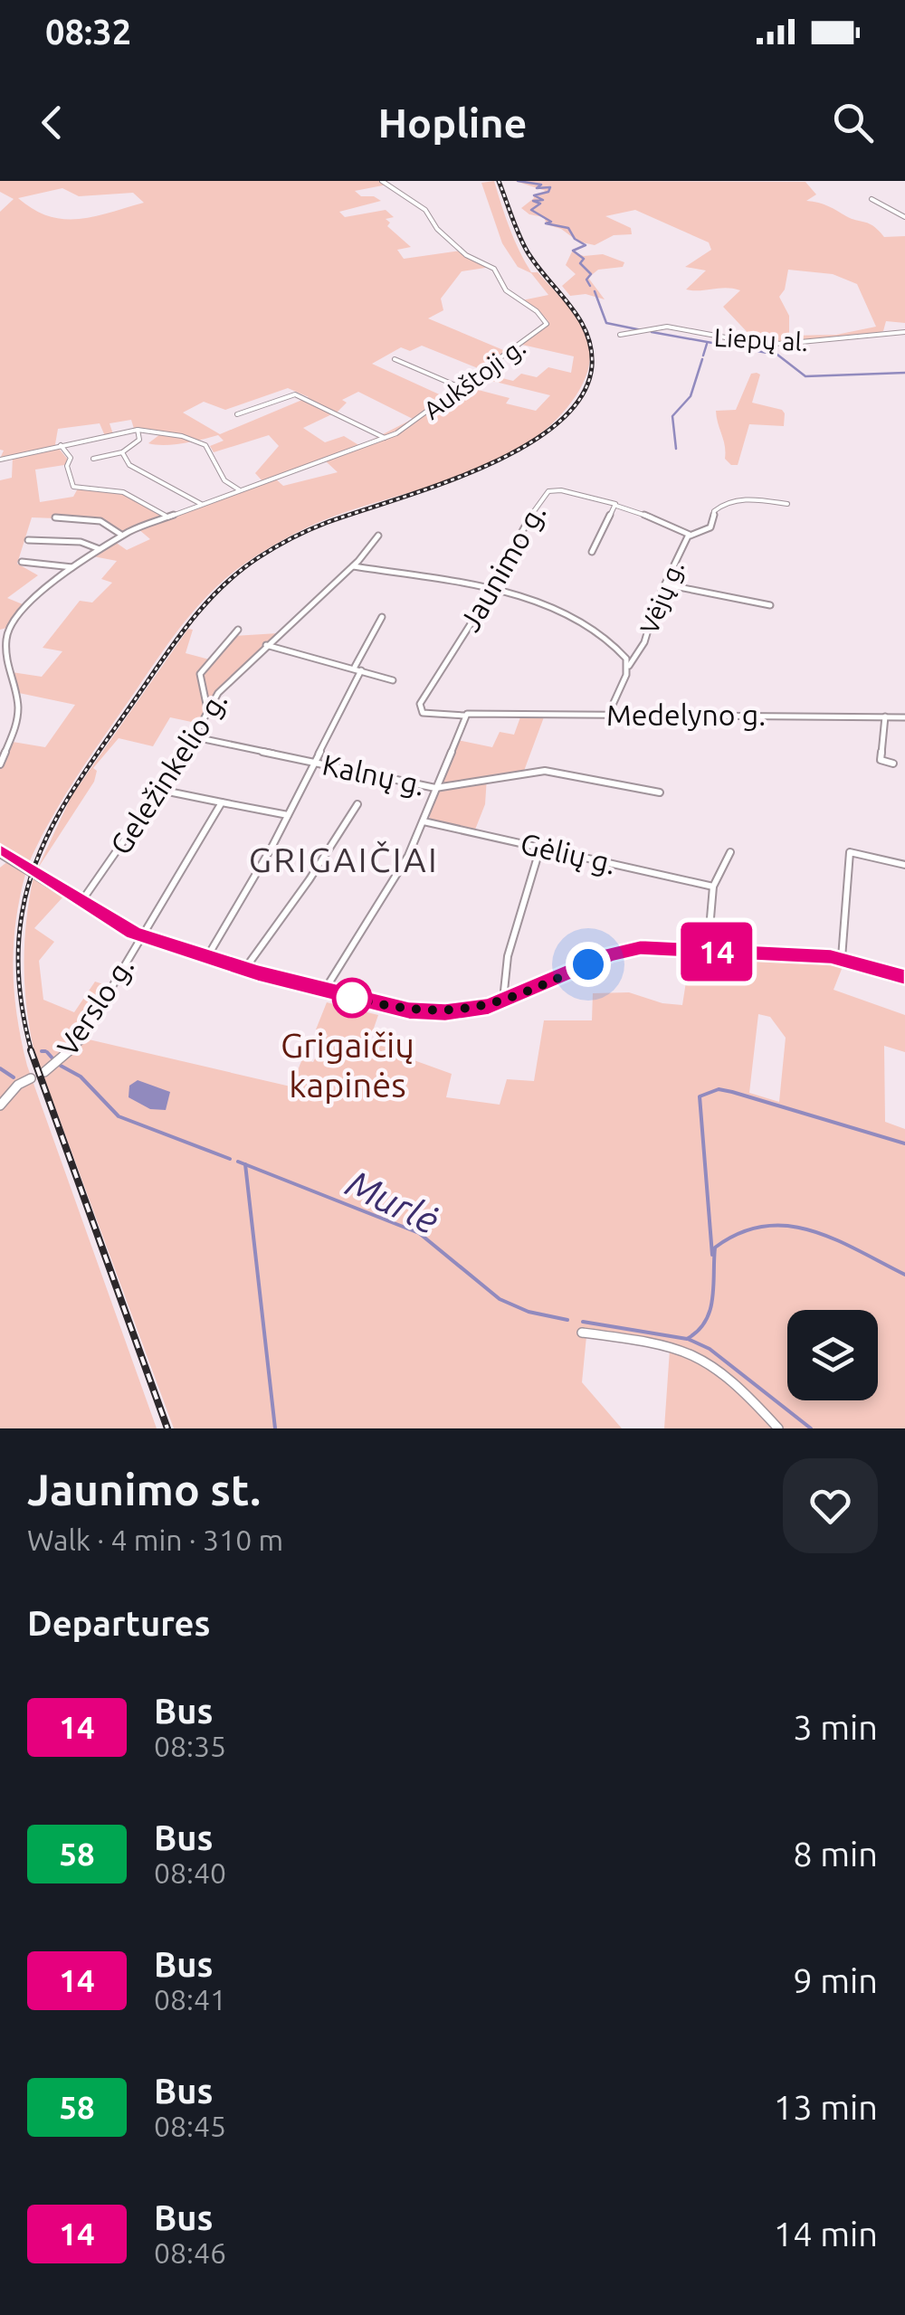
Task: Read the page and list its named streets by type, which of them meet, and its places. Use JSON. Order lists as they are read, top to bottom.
{
  "streets": {
    "street": [
      "Liepų al.",
      "Aukštoji g.",
      "Jaunimo g.",
      "Vėjų g.",
      "Medelyno g.",
      "Geležinkelio g.",
      "Kalnų g.",
      "Gėlių g.",
      "Verslo g."
    ]
  },
  "crossings": [
    ["Jaunimo g.", "Medelyno g."],
    ["Vėjų g.", "Medelyno g."],
    ["Geležinkelio g.", "Kalnų g."]
  ],
  "districts": ["GRIGAIČIAI"],
  "water": ["Murlė"],
  "parks": ["Grigaičių kapinės"],
  "lines": ["bus line 14"],
  "page": {
    "status": "08:32",
    "header": "Hopline",
    "on_map": "14",
    "heading": [
      ["Jaunimo st.", "Walk · 4 min · 310 m"],
      "Departures"
    ],
    "list": [
      {
        "mark": "14",
        "name": "Bus",
        "note": "08:35",
        "value": "3 min"
      },
      {
        "mark": "58",
        "name": "Bus",
        "note": "08:40",
        "value": "8 min"
      },
      {
        "mark": "14",
        "name": "Bus",
        "note": "08:41",
        "value": "9 min"
      },
      {
        "mark": "58",
        "name": "Bus",
        "note": "08:45",
        "value": "13 min"
      },
      {
        "mark": "14",
        "name": "Bus",
        "note": "08:46",
        "value": "14 min"
      }
    ]
  }
}
